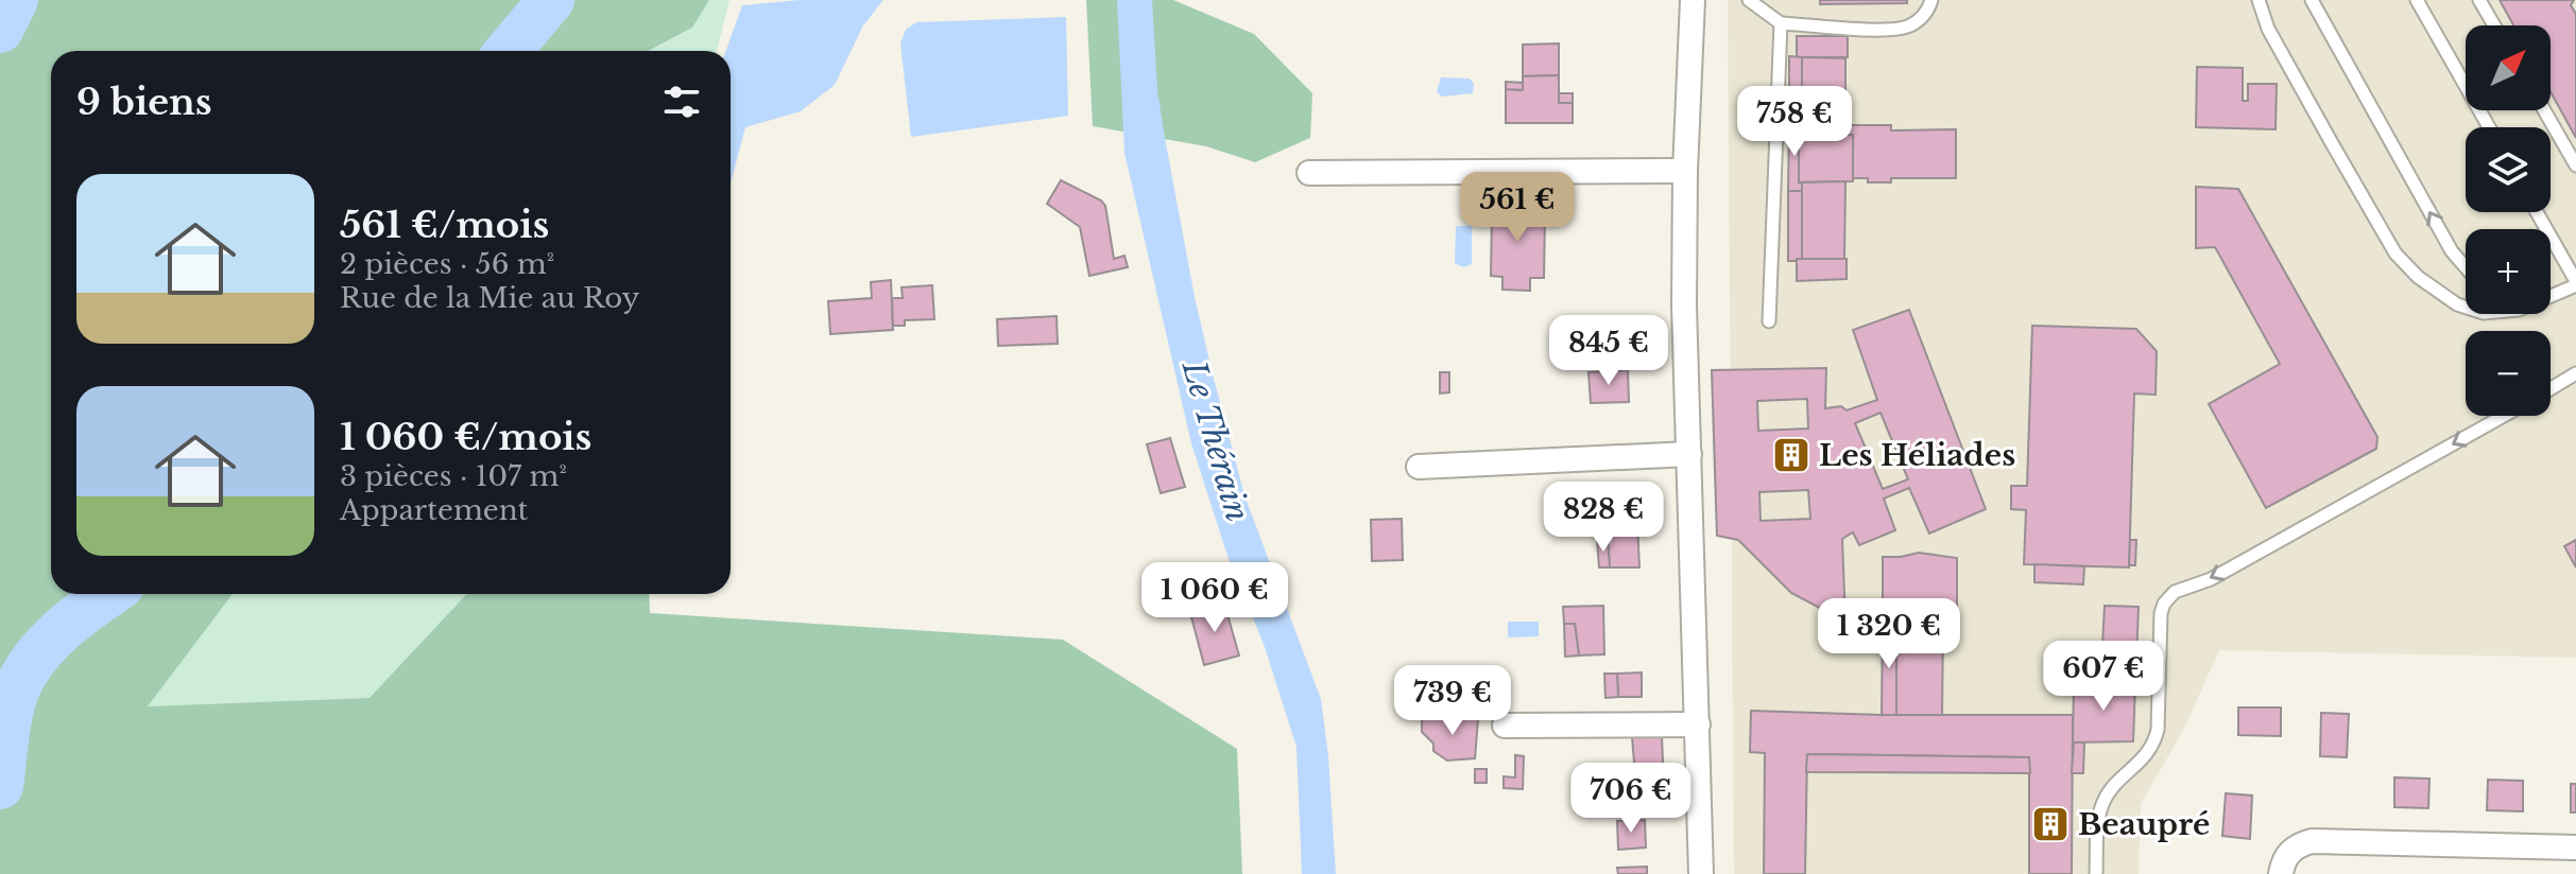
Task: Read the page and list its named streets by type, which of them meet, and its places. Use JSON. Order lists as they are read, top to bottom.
{
  "water": ["Le Thérain"],
  "places": {
    "building": ["Les Héliades", "Beaupré"]
  },
  "north": "top right",
  "page": {
    "map_buttons": ["+", "−"],
    "heading": "9 biens",
    "price": [
      "758 €",
      "561 €",
      "845 €",
      "828 €",
      "1 060 €",
      "1 320 €",
      "607 €",
      "739 €",
      "706 €"
    ],
    "list": [
      {
        "name": "561 €/mois",
        "note": "2 pièces · 56 m² · Rue de la Mie au Roy"
      },
      {
        "name": "1 060 €/mois",
        "note": "3 pièces · 107 m² · Appartement"
      }
    ]
  }
}
